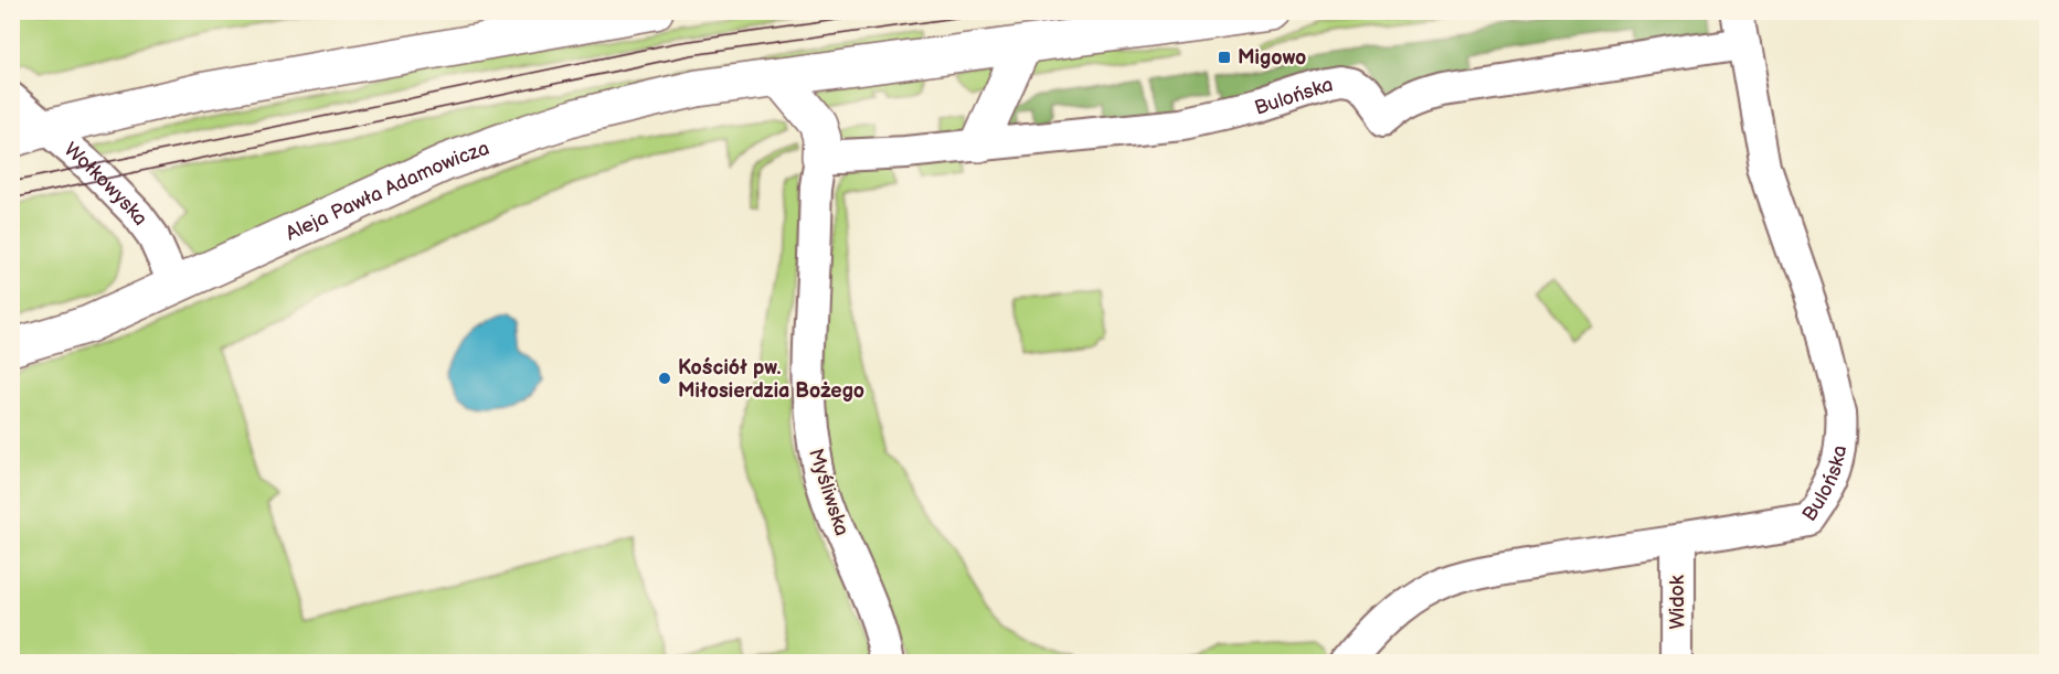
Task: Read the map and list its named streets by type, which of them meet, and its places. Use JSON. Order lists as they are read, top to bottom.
{
  "streets": {
    "main road": ["Aleja Pawła Adamowicza"],
    "street": [
      "Bulońska",
      "Wołkowyska",
      "Myśliwska",
      "Widok"
    ]
  },
  "crossings": [
    ["Bulońska", "Myśliwska"],
    ["Bulońska", "Widok"],
    ["Wołkowyska", "Aleja Pawła Adamowicza"]
  ],
  "places": {
    "transit": ["Migowo"],
    "other": ["Kościół pw. Miłosierdzia Bożego"]
  }
}
